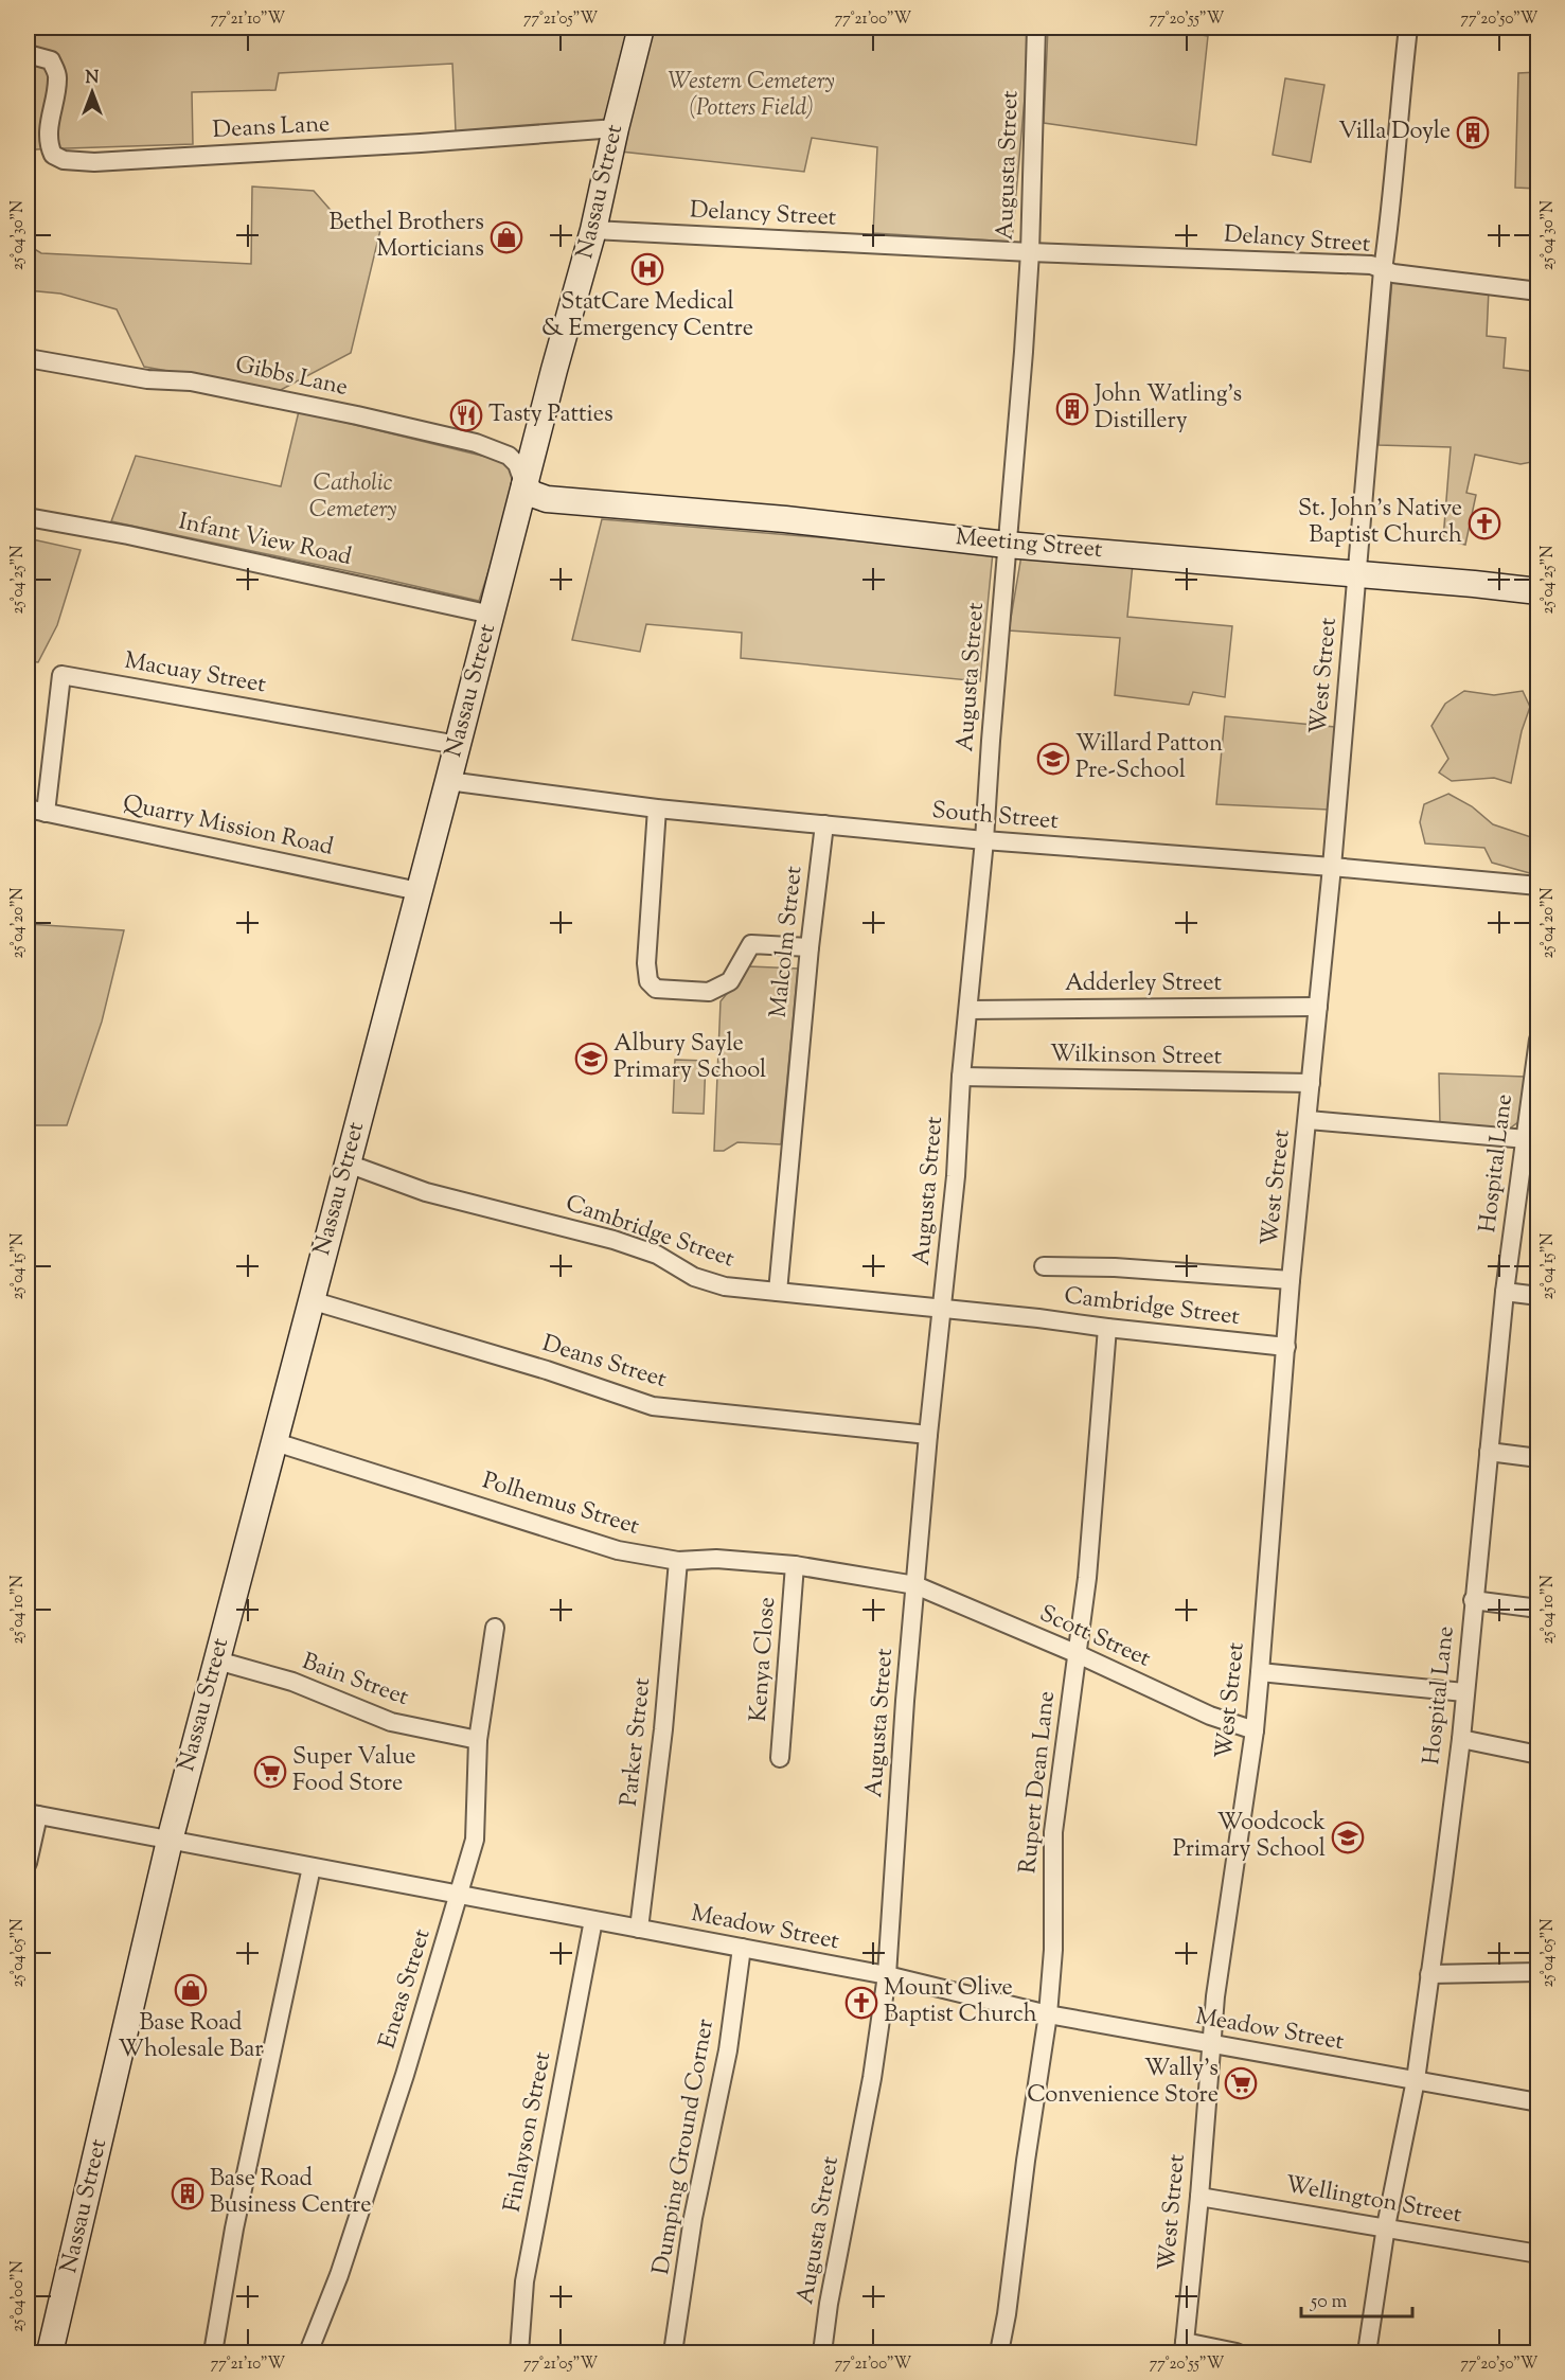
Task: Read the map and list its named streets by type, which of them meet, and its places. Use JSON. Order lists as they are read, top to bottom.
{
  "streets": {
    "main road": ["Nassau Street", "Meeting Street"],
    "street": [
      "Deans Lane",
      "Augusta Street",
      "Delancy Street",
      "Gibbs Lane",
      "Infant View Road",
      "Macuay Street",
      "West Street",
      "South Street",
      "Quarry Mission Road",
      "Malcolm Street",
      "Adderley Street",
      "Wilkinson Street",
      "Hospital Lane",
      "Cambridge Street",
      "Deans Street",
      "Polhemus Street",
      "Scott Street",
      "Kenya Close",
      "Bain Street",
      "Parker Street",
      "Rupert Dean Lane",
      "Meadow Street",
      "Eneas Street",
      "Finlayson Street",
      "Dumping Ground Corner",
      "Wellington Street"
    ]
  },
  "crossings": [
    ["Deans Lane", "Nassau Street"],
    ["Augusta Street", "Delancy Street"],
    ["Augusta Street", "Meeting Street"],
    ["Augusta Street", "South Street"],
    ["Augusta Street", "Adderley Street"],
    ["Augusta Street", "Wilkinson Street"],
    ["Augusta Street", "Cambridge Street"],
    ["Augusta Street", "Deans Street"],
    ["Augusta Street", "Polhemus Street"],
    ["Augusta Street", "Scott Street"],
    ["Augusta Street", "Meadow Street"],
    ["Nassau Street", "Delancy Street"],
    ["Nassau Street", "Gibbs Lane"],
    ["Nassau Street", "Infant View Road"],
    ["Nassau Street", "Meeting Street"],
    ["Nassau Street", "Macuay Street"],
    ["Nassau Street", "South Street"],
    ["Nassau Street", "Quarry Mission Road"],
    ["Nassau Street", "Cambridge Street"],
    ["Nassau Street", "Deans Street"],
    ["Nassau Street", "Polhemus Street"],
    ["Nassau Street", "Bain Street"],
    ["Nassau Street", "Meadow Street"],
    ["Delancy Street", "West Street"],
    ["Gibbs Lane", "Meeting Street"],
    ["Meeting Street", "West Street"],
    ["Macuay Street", "Quarry Mission Road"],
    ["West Street", "South Street"],
    ["West Street", "Adderley Street"],
    ["West Street", "Wilkinson Street"],
    ["West Street", "Cambridge Street"],
    ["West Street", "Scott Street"],
    ["West Street", "Meadow Street"],
    ["West Street", "Wellington Street"],
    ["South Street", "Malcolm Street"],
    ["Malcolm Street", "Cambridge Street"],
    ["Hospital Lane", "Meadow Street"],
    ["Hospital Lane", "Wellington Street"],
    ["Cambridge Street", "Rupert Dean Lane"],
    ["Polhemus Street", "Scott Street"],
    ["Polhemus Street", "Kenya Close"],
    ["Polhemus Street", "Parker Street"],
    ["Scott Street", "Rupert Dean Lane"],
    ["Bain Street", "Eneas Street"],
    ["Parker Street", "Meadow Street"],
    ["Rupert Dean Lane", "Meadow Street"],
    ["Meadow Street", "Eneas Street"],
    ["Meadow Street", "Finlayson Street"],
    ["Meadow Street", "Dumping Ground Corner"]
  ],
  "parks": ["Western Cemetery (Potters Field)", "Catholic Cemetery"],
  "places": {
    "building": ["Villa Doyle", "John Watling's Distillery", "Base Road Business Centre"],
    "shop": ["Bethel Brothers Morticians", "Base Road Wholesale Bar"],
    "hospital": ["StatCare Medical & Emergency Centre"],
    "restaurant": ["Tasty Patties"],
    "church": ["St. John's Native Baptist Church", "Mount Olive Baptist Church"],
    "school or university": ["Willard Patton Pre-School", "Albury Sayle Primary School", "Woodcock Primary School"],
    "supermarket": ["Super Value Food Store", "Wally's Convenience Store"]
  },
  "scale_bar": "50 m",
  "north": "top",
  "coordinates": [
    "77°21'10\"W",
    "77°21'05\"W",
    "77°21'00\"W",
    "77°20'55\"W",
    "77°20'50\"W",
    "25°04'30\"N",
    "25°04'25\"N",
    "25°04'20\"N",
    "25°04'15\"N",
    "25°04'10\"N",
    "25°04'05\"N",
    "25°04'00\"N"
  ]
}
